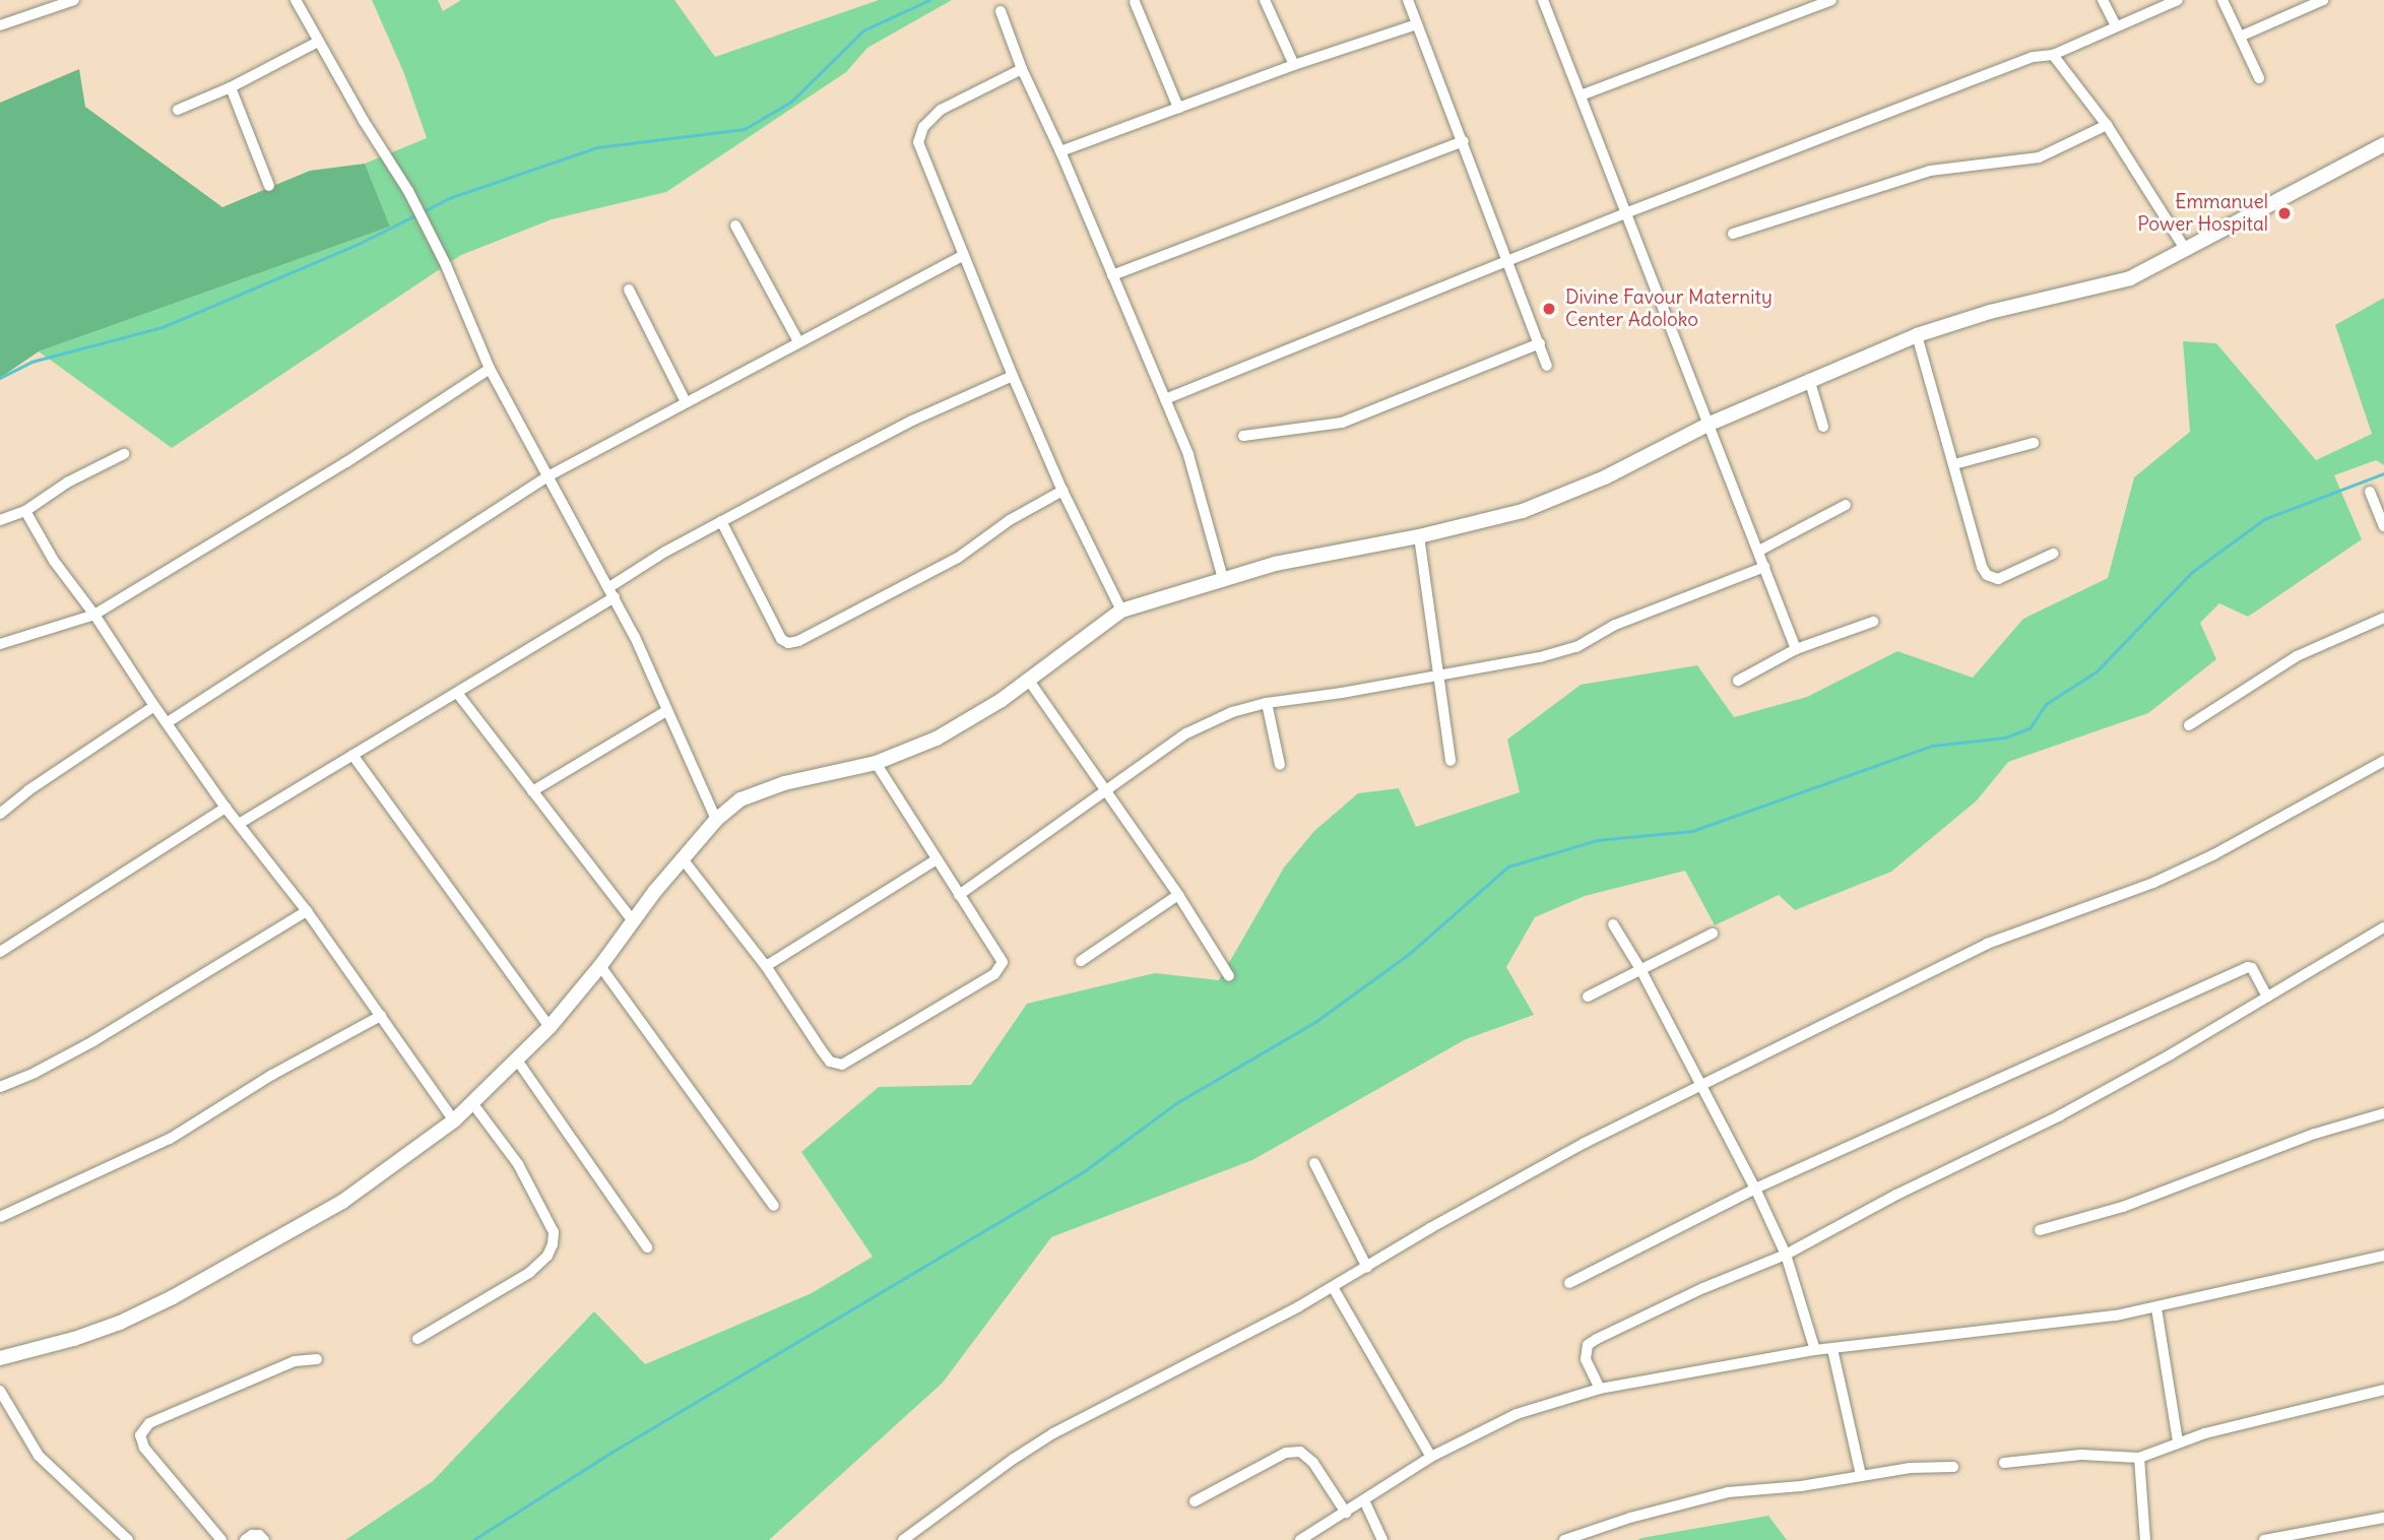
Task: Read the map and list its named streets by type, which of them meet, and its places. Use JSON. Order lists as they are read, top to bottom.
{
  "places": ["Emmanuel Power Hospital", "Divine Favour Maternity Center Adoloko"]
}
